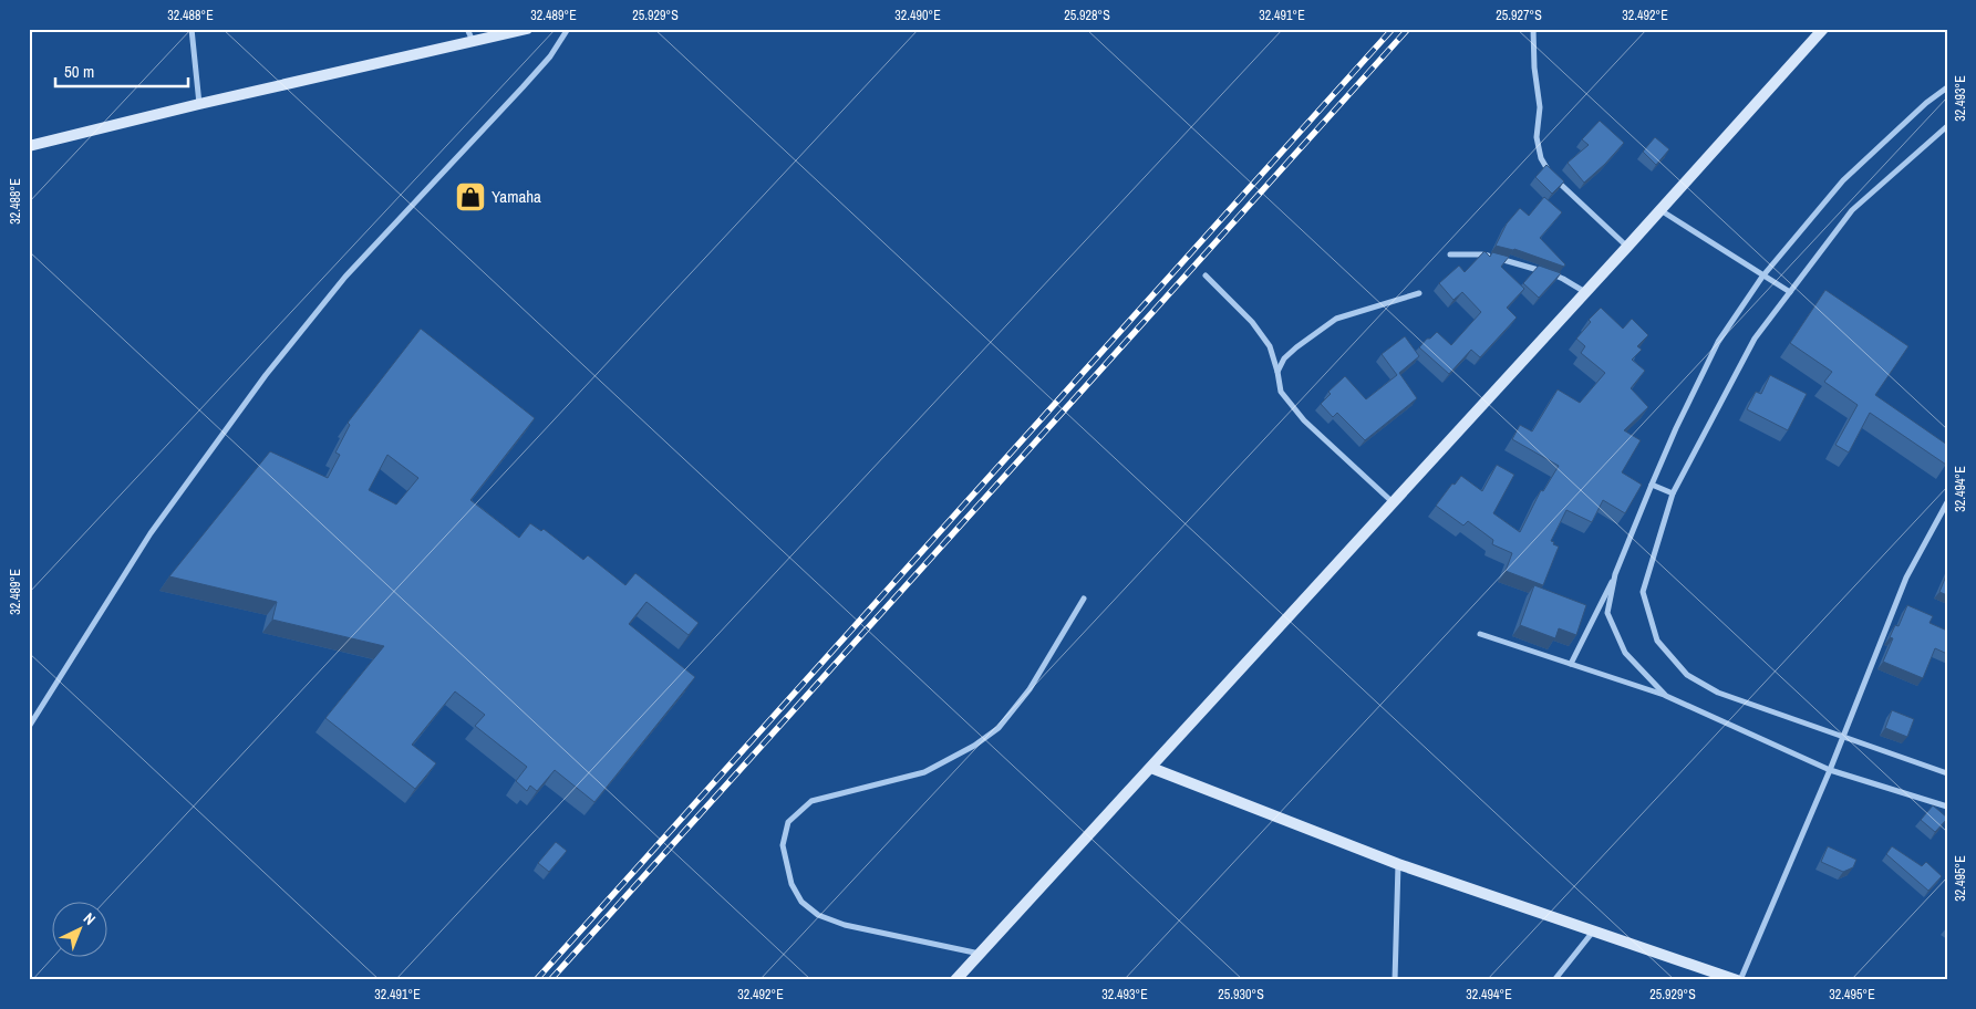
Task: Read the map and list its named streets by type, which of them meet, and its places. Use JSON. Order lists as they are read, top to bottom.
{
  "places": {
    "shop": ["Yamaha"]
  },
  "scale_bar": "50 m",
  "north": "top right",
  "coordinates": [
    "32.488°E",
    "32.489°E",
    "25.929°S",
    "32.490°E",
    "25.928°S",
    "32.491°E",
    "25.927°S",
    "32.492°E",
    "32.493°E",
    "32.494°E",
    "32.495°E",
    "25.930°S"
  ]
}
